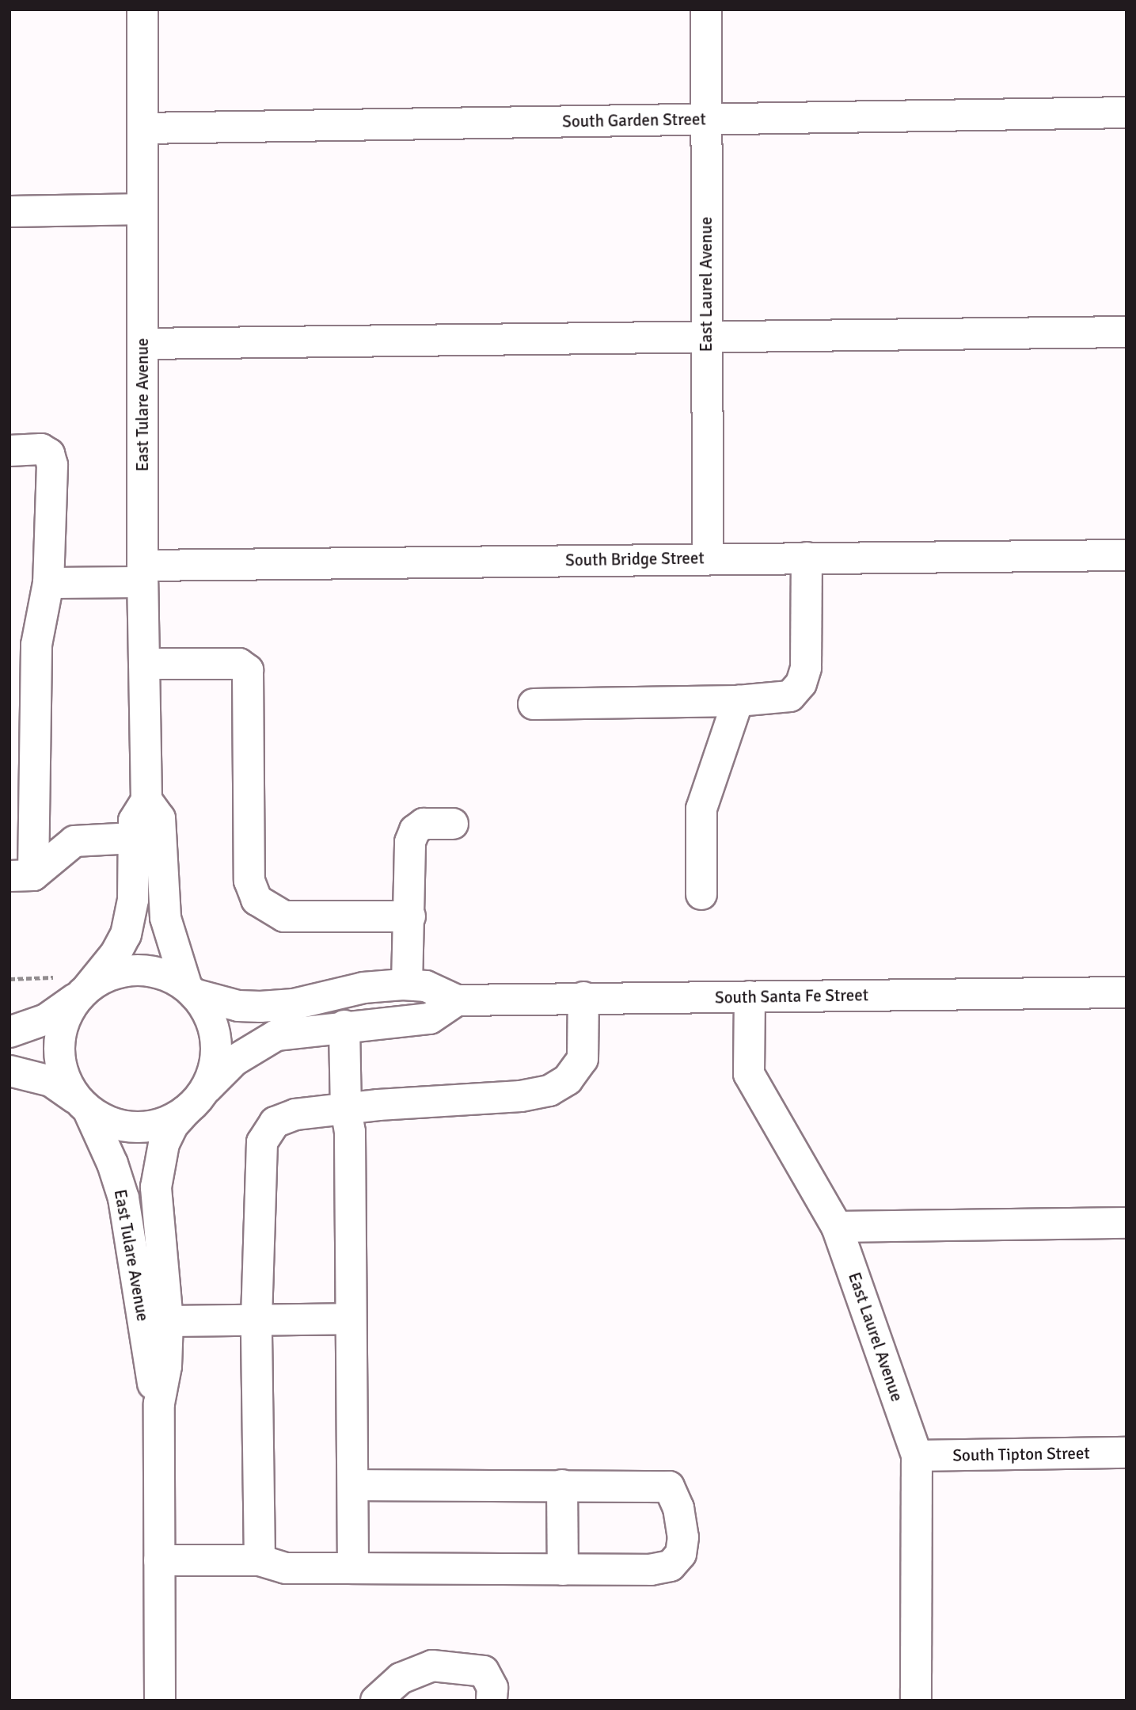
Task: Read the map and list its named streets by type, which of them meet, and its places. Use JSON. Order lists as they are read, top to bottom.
{
  "streets": {
    "street": [
      "South Garden Street",
      "East Laurel Avenue",
      "East Tulare Avenue",
      "South Bridge Street",
      "South Santa Fe Street",
      "South Tipton Street"
    ]
  },
  "crossings": [
    ["South Garden Street", "East Laurel Avenue"],
    ["South Garden Street", "East Tulare Avenue"],
    ["East Laurel Avenue", "South Bridge Street"],
    ["East Laurel Avenue", "South Santa Fe Street"],
    ["East Laurel Avenue", "South Tipton Street"],
    ["East Tulare Avenue", "South Bridge Street"],
    ["East Tulare Avenue", "South Santa Fe Street"]
  ]
}
